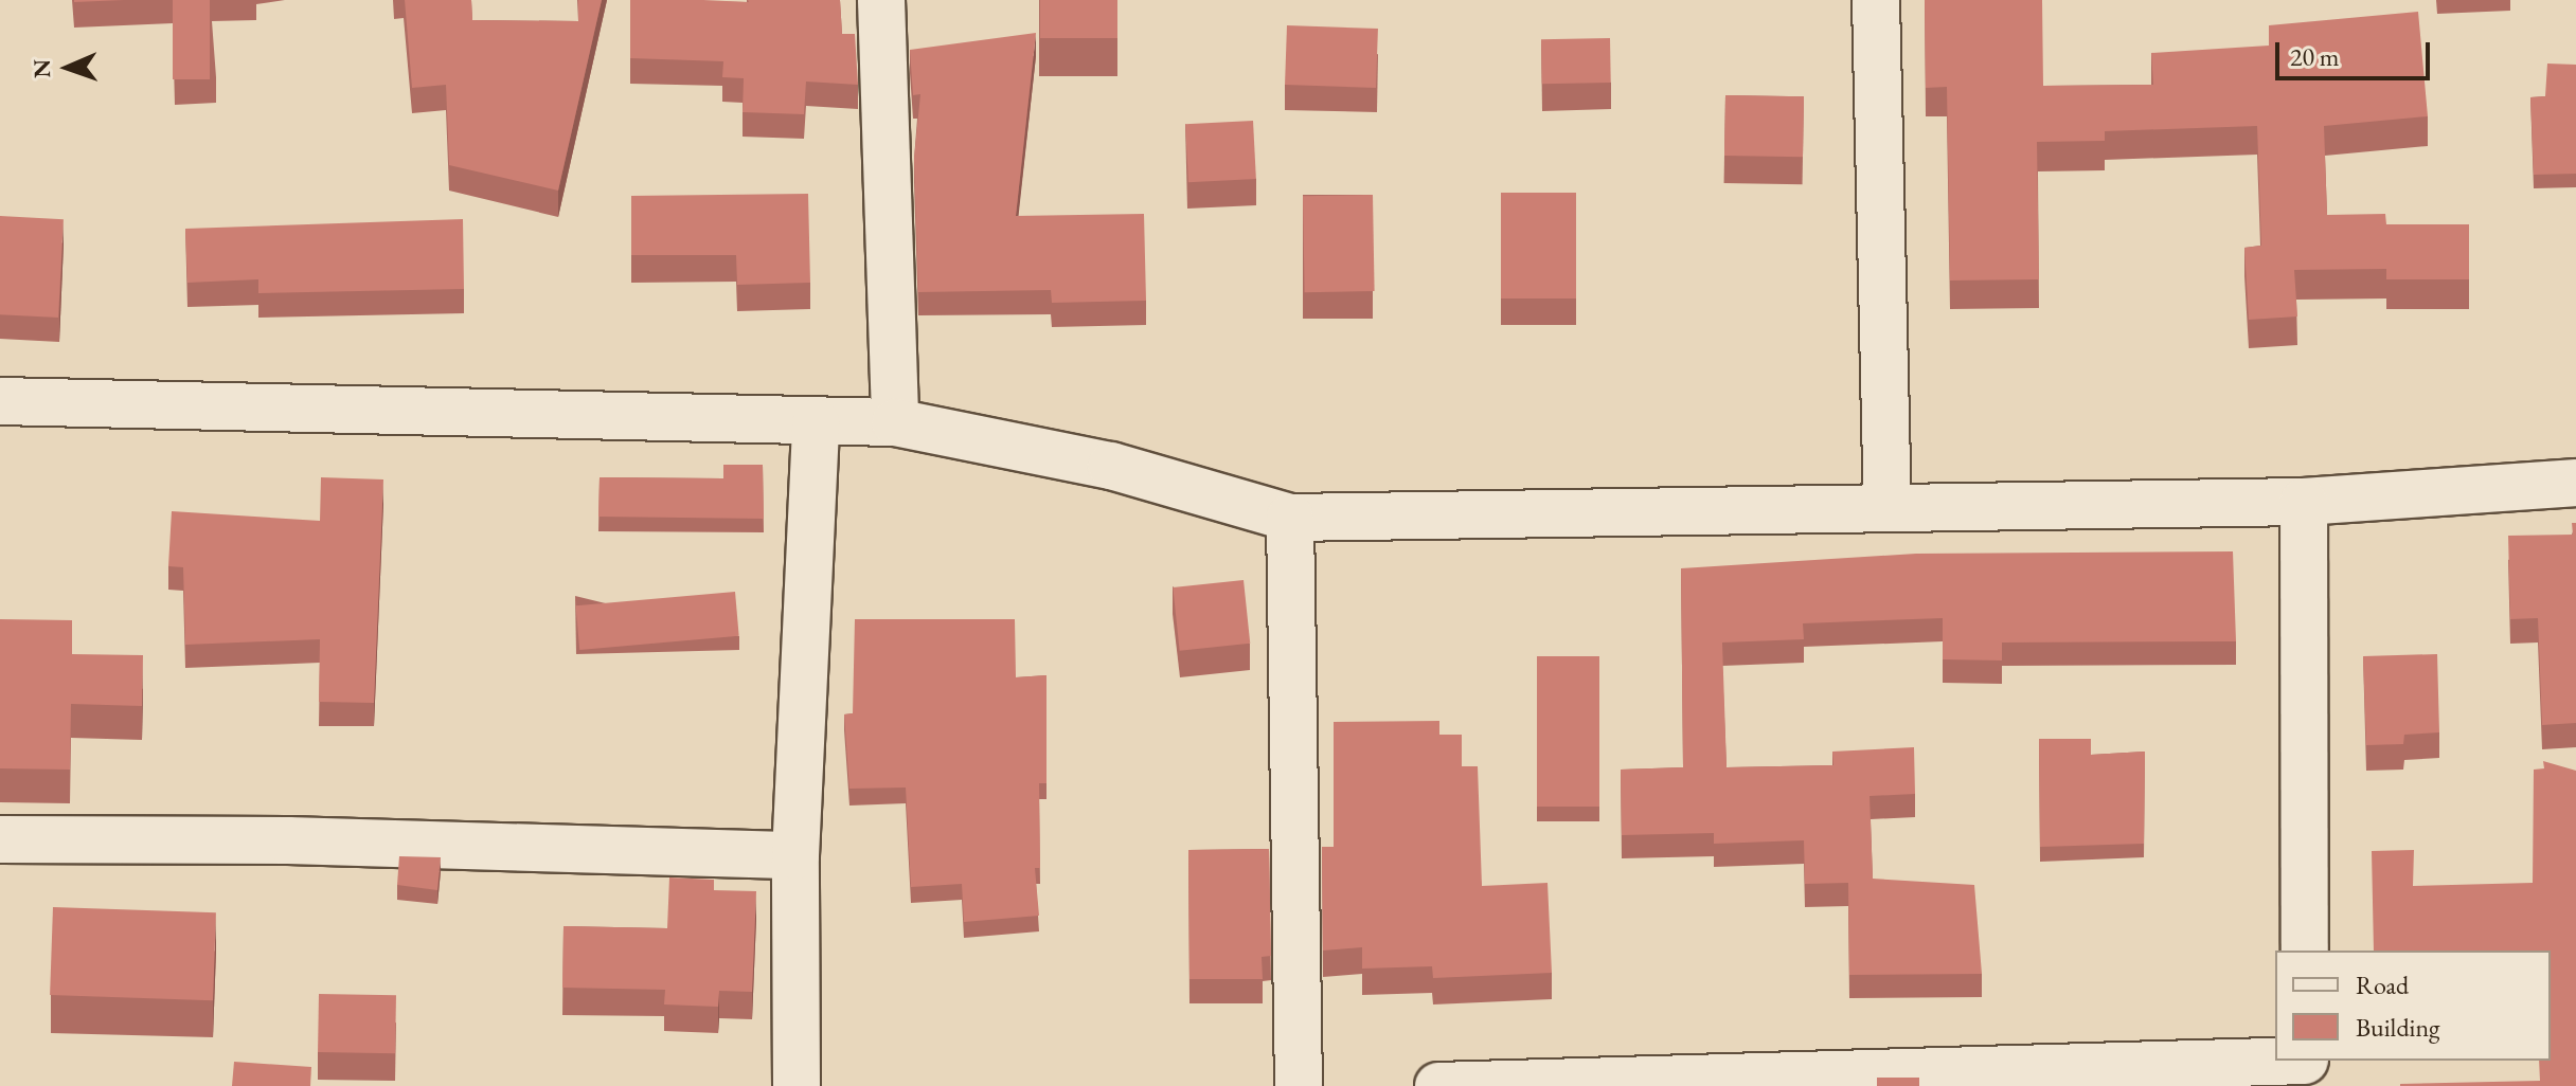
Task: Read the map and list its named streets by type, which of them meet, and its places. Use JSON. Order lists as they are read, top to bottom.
{
  "legend": ["Road", "Building"],
  "scale_bar": "20 m",
  "north": "left"
}
